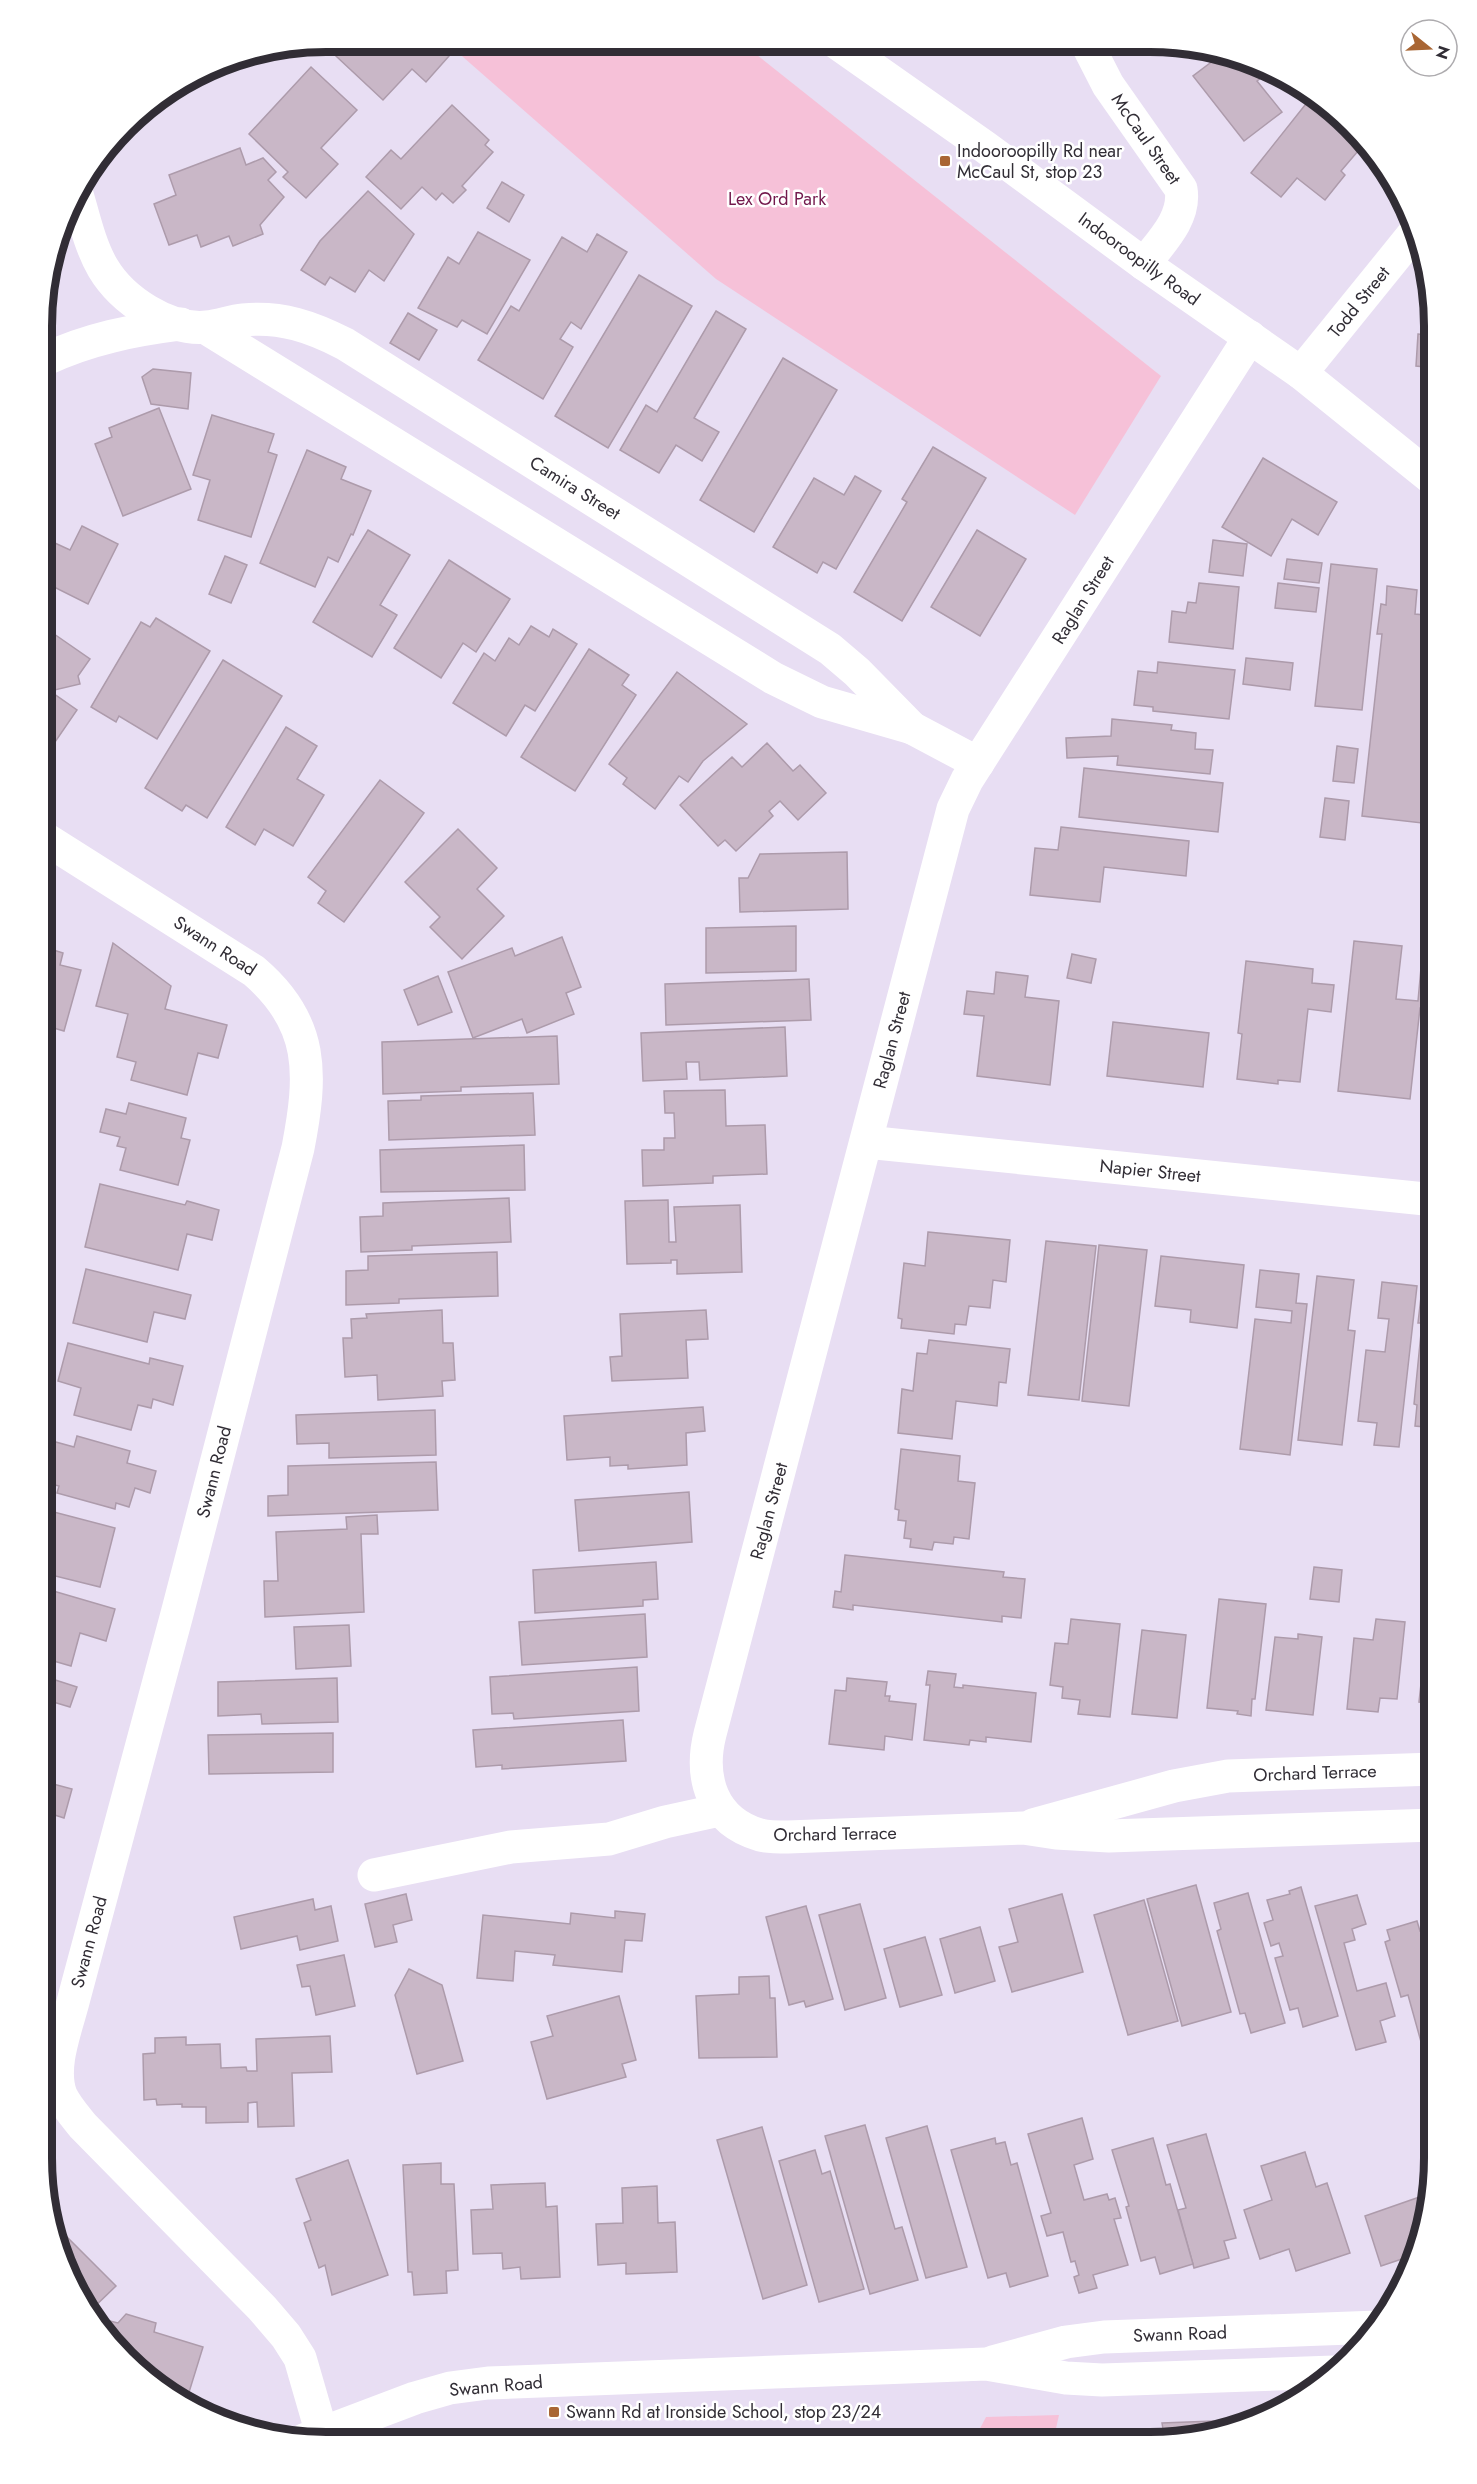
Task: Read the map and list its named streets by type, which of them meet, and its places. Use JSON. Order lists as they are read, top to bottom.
{
  "streets": {
    "street": [
      "McCaul Street",
      "Indooroopilly Road",
      "Todd Street",
      "Camira Street",
      "Raglan Street",
      "Swann Road",
      "Napier Street",
      "Orchard Terrace"
    ]
  },
  "crossings": [
    ["McCaul Street", "Indooroopilly Road"],
    ["Indooroopilly Road", "Todd Street"],
    ["Indooroopilly Road", "Raglan Street"],
    ["Camira Street", "Raglan Street"],
    ["Raglan Street", "Napier Street"],
    ["Raglan Street", "Orchard Terrace"]
  ],
  "parks": ["Lex Ord Park"],
  "places": {
    "transit": ["Indooroopilly Rd near McCaul St, stop 23", "Swann Rd at Ironside School, stop 23/24"]
  },
  "north": "right"
}
